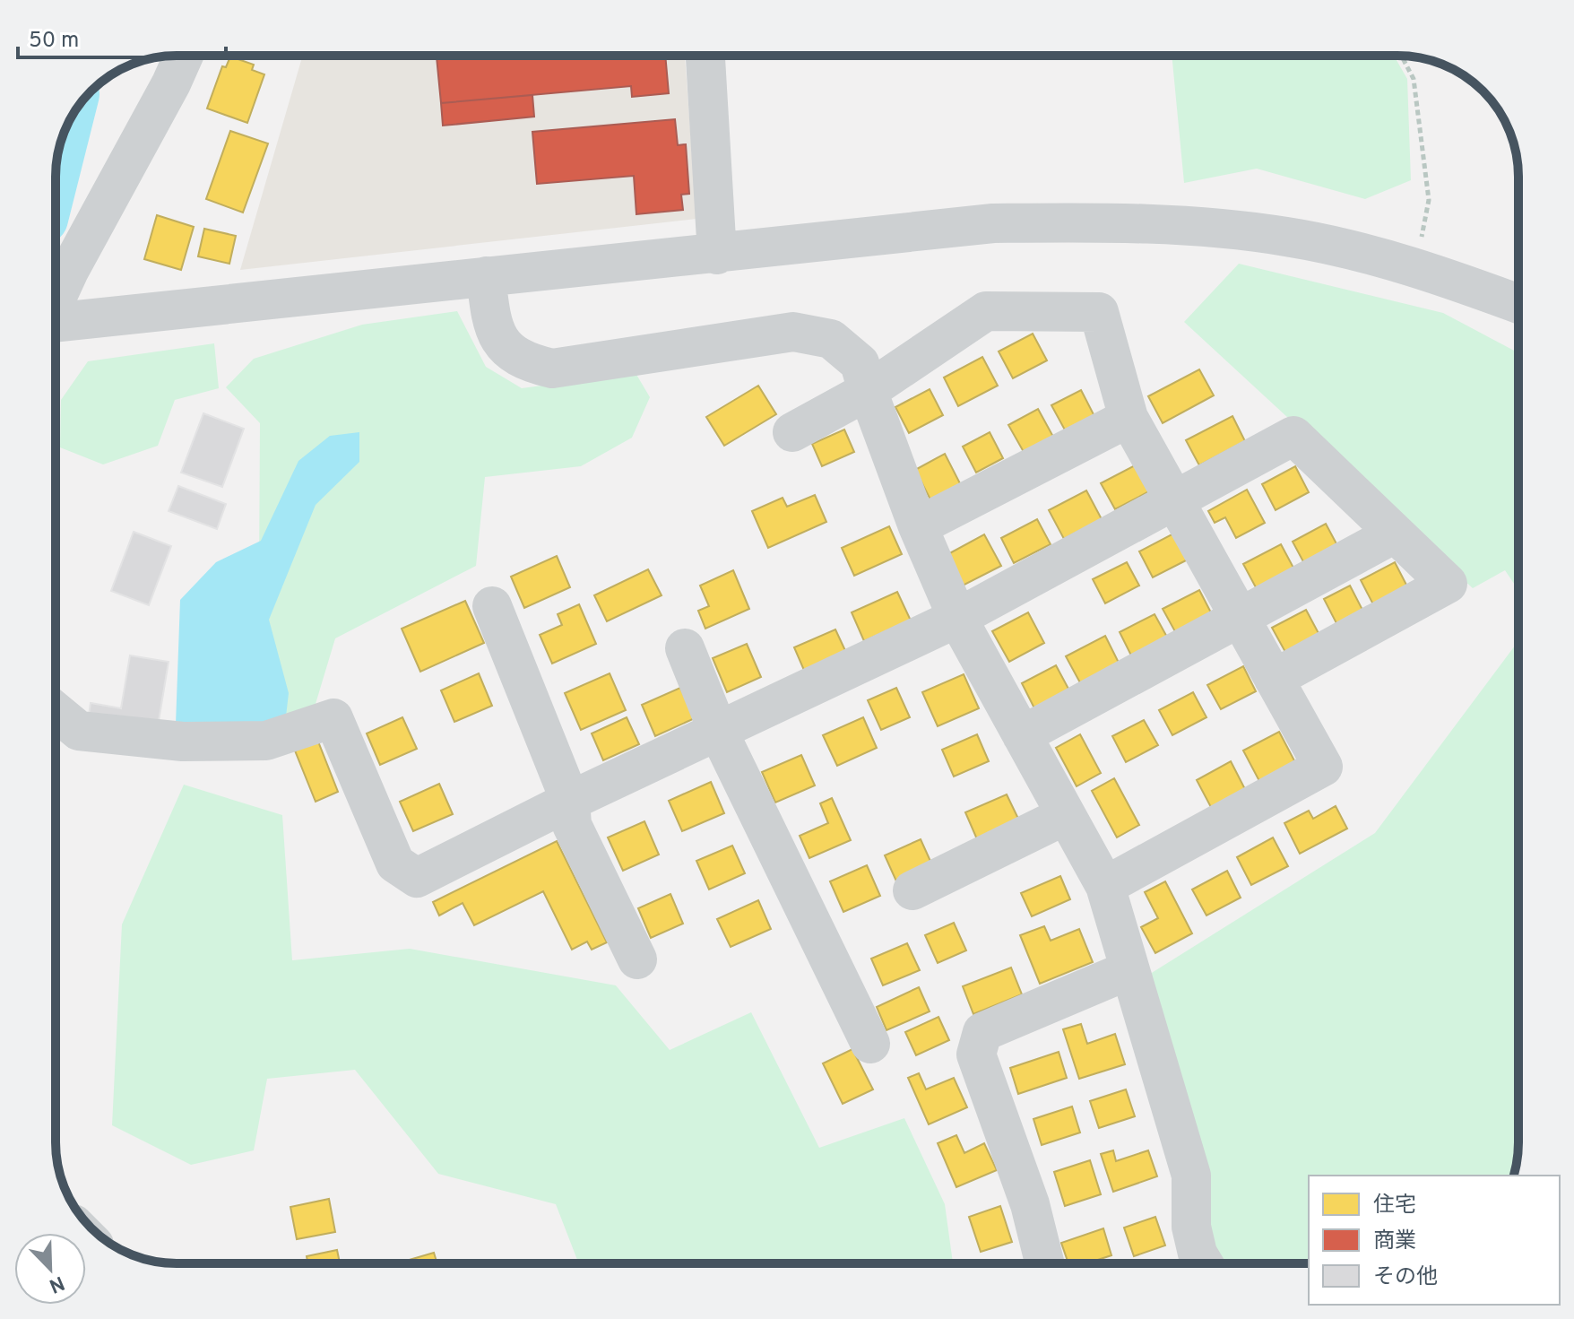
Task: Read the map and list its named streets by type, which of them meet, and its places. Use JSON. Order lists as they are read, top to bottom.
{
  "legend": ["住宅", "商業", "その他"],
  "scale_bar": "50 m",
  "north": "bottom right"
}
